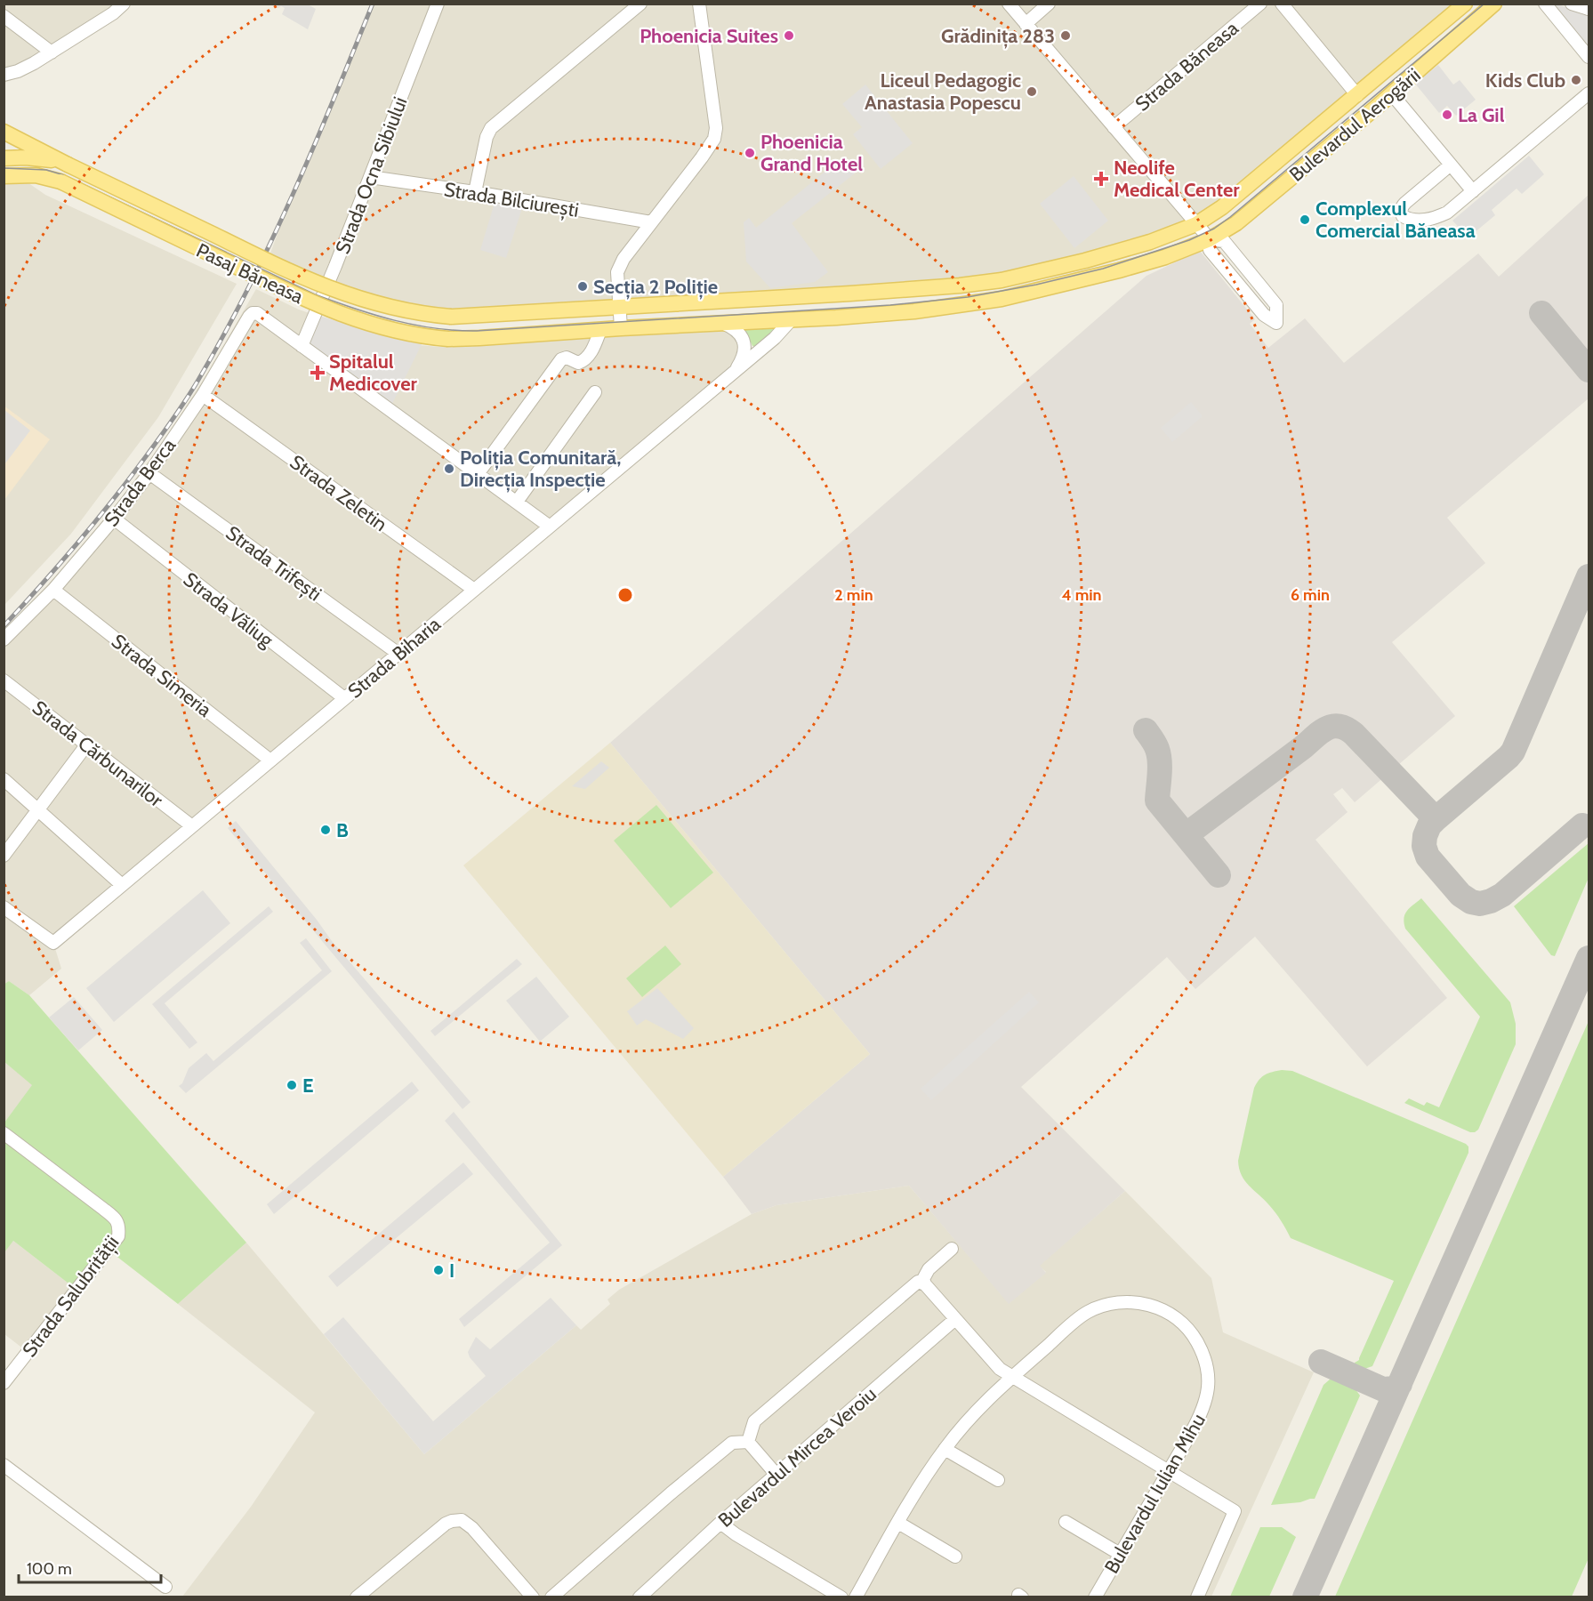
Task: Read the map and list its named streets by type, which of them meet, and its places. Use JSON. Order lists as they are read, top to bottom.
{
  "streets": {
    "main road": ["Bulevardul Aerogării", "Pasaj Băneasa"],
    "street": [
      "Strada Băneasa",
      "Strada Ocna Sibiului",
      "Strada Bilciurești",
      "Strada Berca",
      "Strada Zeletin",
      "Strada Trifești",
      "Strada Văliug",
      "Strada Biharia",
      "Strada Simeria",
      "Strada Cărbunarilor",
      "Strada Salubrității",
      "Bulevardul Mircea Veroiu",
      "Bulevardul Iulian Mihu"
    ]
  },
  "crossings": [
    ["Bulevardul Aerogării", "Pasaj Băneasa"],
    ["Bulevardul Aerogării", "Strada Biharia"],
    ["Strada Ocna Sibiului", "Strada Bilciurești"],
    ["Strada Ocna Sibiului", "Strada Berca"],
    ["Pasaj Băneasa", "Strada Biharia"],
    ["Strada Berca", "Strada Zeletin"],
    ["Strada Berca", "Strada Trifești"],
    ["Strada Berca", "Strada Văliug"],
    ["Strada Berca", "Strada Simeria"],
    ["Strada Zeletin", "Strada Biharia"],
    ["Strada Trifești", "Strada Biharia"],
    ["Strada Văliug", "Strada Biharia"],
    ["Strada Biharia", "Strada Simeria"],
    ["Strada Biharia", "Strada Cărbunarilor"]
  ],
  "places": {
    "other": [
      "Phoenicia Suites",
      "Grădinița 283",
      "Kids Club",
      "Liceul Pedagogic Anastasia Popescu",
      "La Gil",
      "Phoenicia Grand Hotel",
      "Complexul Comercial Băneasa",
      "Secția 2 Poliție",
      "Poliția Comunitară, Direcția Inspecție",
      "B",
      "E",
      "I"
    ],
    "health": ["Neolife Medical Center", "Spitalul Medicover"]
  },
  "scale_bar": "100 m",
  "rings": ["2 min", "4 min", "6 min"]
}
